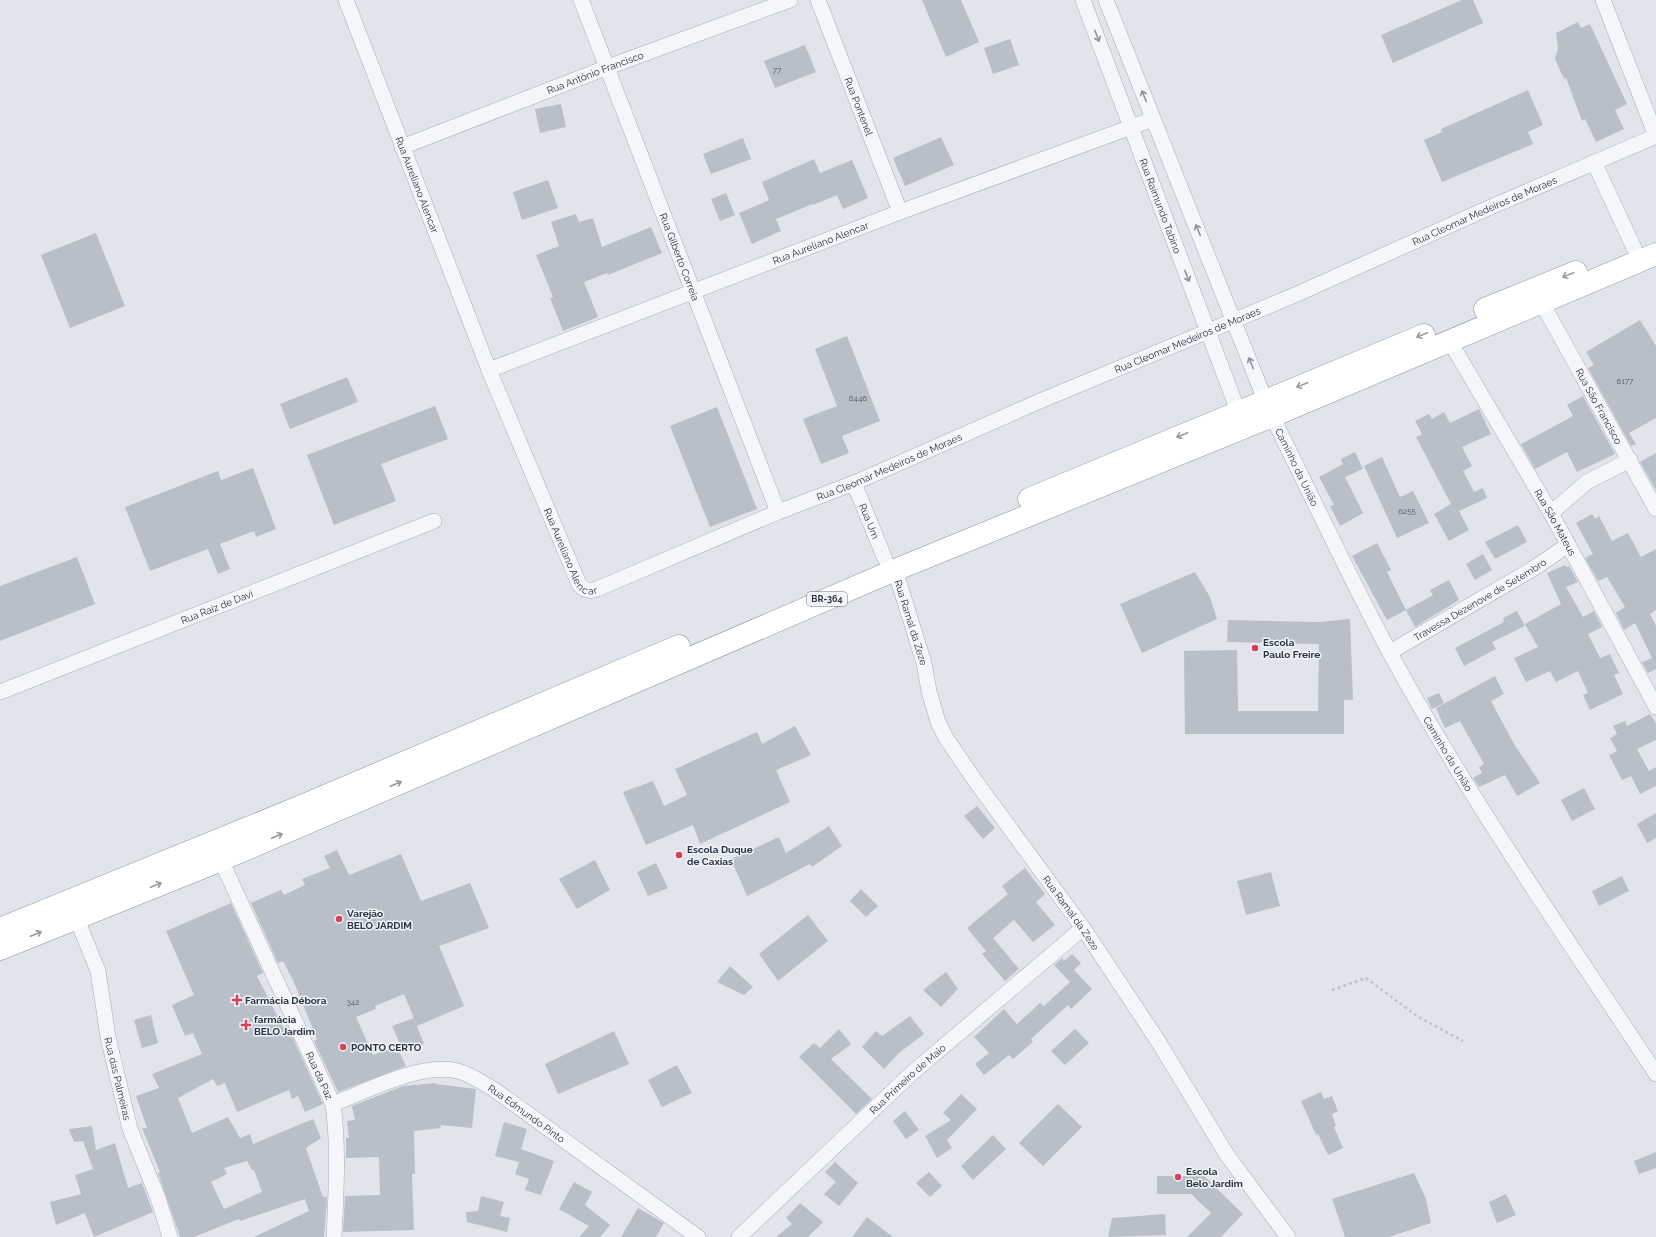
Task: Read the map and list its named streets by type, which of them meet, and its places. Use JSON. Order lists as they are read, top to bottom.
{
  "streets": {
    "highway": ["BR-364"],
    "street": [
      "Rua Antônio Francisco",
      "Rua Pontenel",
      "Rua Aureliano Alencar",
      "Rua Raimundo Tabino",
      "Rua Cleomar Medeiros de Moraes",
      "Rua Gilberto Correia",
      "Rua São Francisco",
      "Caminho da União",
      "Rua Um",
      "Rua São Mateus",
      "Travessa Dezenove de Setembro",
      "Rua Raíz de Davi",
      "Rua Ramal da Zeze",
      "Rua da Paz",
      "Rua das Palmeiras",
      "Rua Primeiro de Maio",
      "Rua Edmundo Pinto"
    ]
  },
  "crossings": [
    ["Rua Antônio Francisco", "Rua Aureliano Alencar"],
    ["Rua Antônio Francisco", "Rua Gilberto Correia"],
    ["Rua Pontenel", "Rua Aureliano Alencar"],
    ["Rua Aureliano Alencar", "Rua Raimundo Tabino"],
    ["Rua Aureliano Alencar", "Rua Cleomar Medeiros de Moraes"],
    ["Rua Aureliano Alencar", "Rua Gilberto Correia"],
    ["Rua Raimundo Tabino", "Rua Cleomar Medeiros de Moraes"],
    ["Rua Raimundo Tabino", "BR-364"],
    ["Rua Cleomar Medeiros de Moraes", "Rua Gilberto Correia"],
    ["Rua Cleomar Medeiros de Moraes", "Rua Um"],
    ["Rua São Francisco", "BR-364"],
    ["Caminho da União", "BR-364"],
    ["Caminho da União", "Travessa Dezenove de Setembro"],
    ["Rua Um", "BR-364"],
    ["Rua Um", "Rua Ramal da Zeze"],
    ["Rua São Mateus", "BR-364"],
    ["Rua São Mateus", "Travessa Dezenove de Setembro"],
    ["BR-364", "Rua Ramal da Zeze"],
    ["BR-364", "Rua da Paz"],
    ["BR-364", "Rua das Palmeiras"],
    ["Rua Ramal da Zeze", "Rua Primeiro de Maio"],
    ["Rua da Paz", "Rua Edmundo Pinto"]
  ],
  "places": {
    "other": [
      "Escola Paulo Freire",
      "Escola Duque de Caxias",
      "Varejão BELO JARDIM",
      "PONTO CERTO",
      "Escola Belo Jardim"
    ],
    "health": ["Farmácia Débora", "farmácia BELO Jardim"]
  },
  "house_numbers": [
    "77",
    "6177",
    "6446",
    "6255",
    "342"
  ]
}
